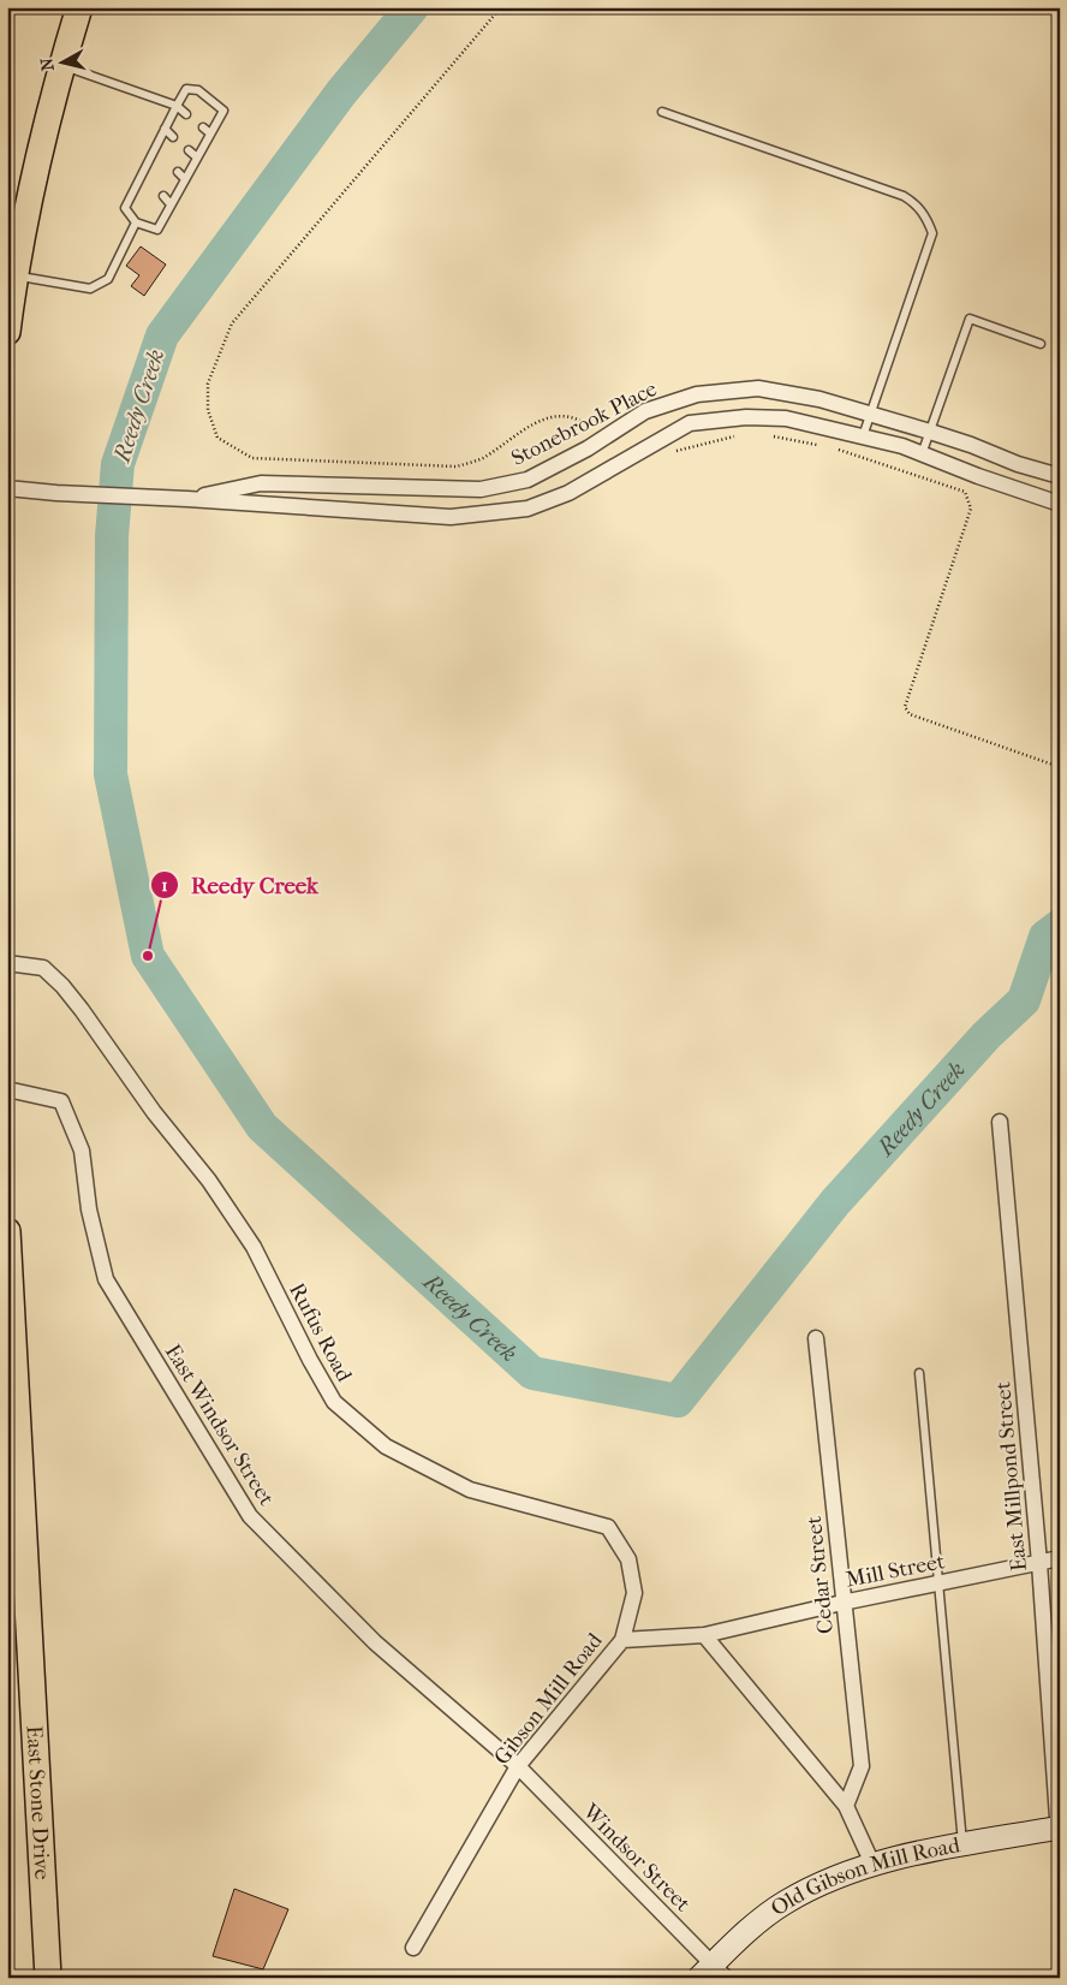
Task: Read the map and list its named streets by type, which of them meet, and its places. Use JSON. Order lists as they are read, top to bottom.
{
  "streets": {
    "highway": ["East Stone Drive"],
    "main road": ["Old Gibson Mill Road"],
    "street": [
      "Stonebrook Place",
      "Rufus Road",
      "East Windsor Street",
      "East Millpond Street",
      "Mill Street",
      "Cedar Street",
      "Gibson Mill Road",
      "Windsor Street"
    ]
  },
  "crossings": [
    ["Rufus Road", "Gibson Mill Road"],
    ["East Windsor Street", "Gibson Mill Road"],
    ["East Windsor Street", "Windsor Street"],
    ["East Millpond Street", "Mill Street"],
    ["East Millpond Street", "Old Gibson Mill Road"],
    ["Mill Street", "Cedar Street"],
    ["Mill Street", "Gibson Mill Road"],
    ["Gibson Mill Road", "Windsor Street"],
    ["Windsor Street", "Old Gibson Mill Road"]
  ],
  "water": ["Reedy Creek"],
  "places": ["Reedy Creek"],
  "north": "left"
}
